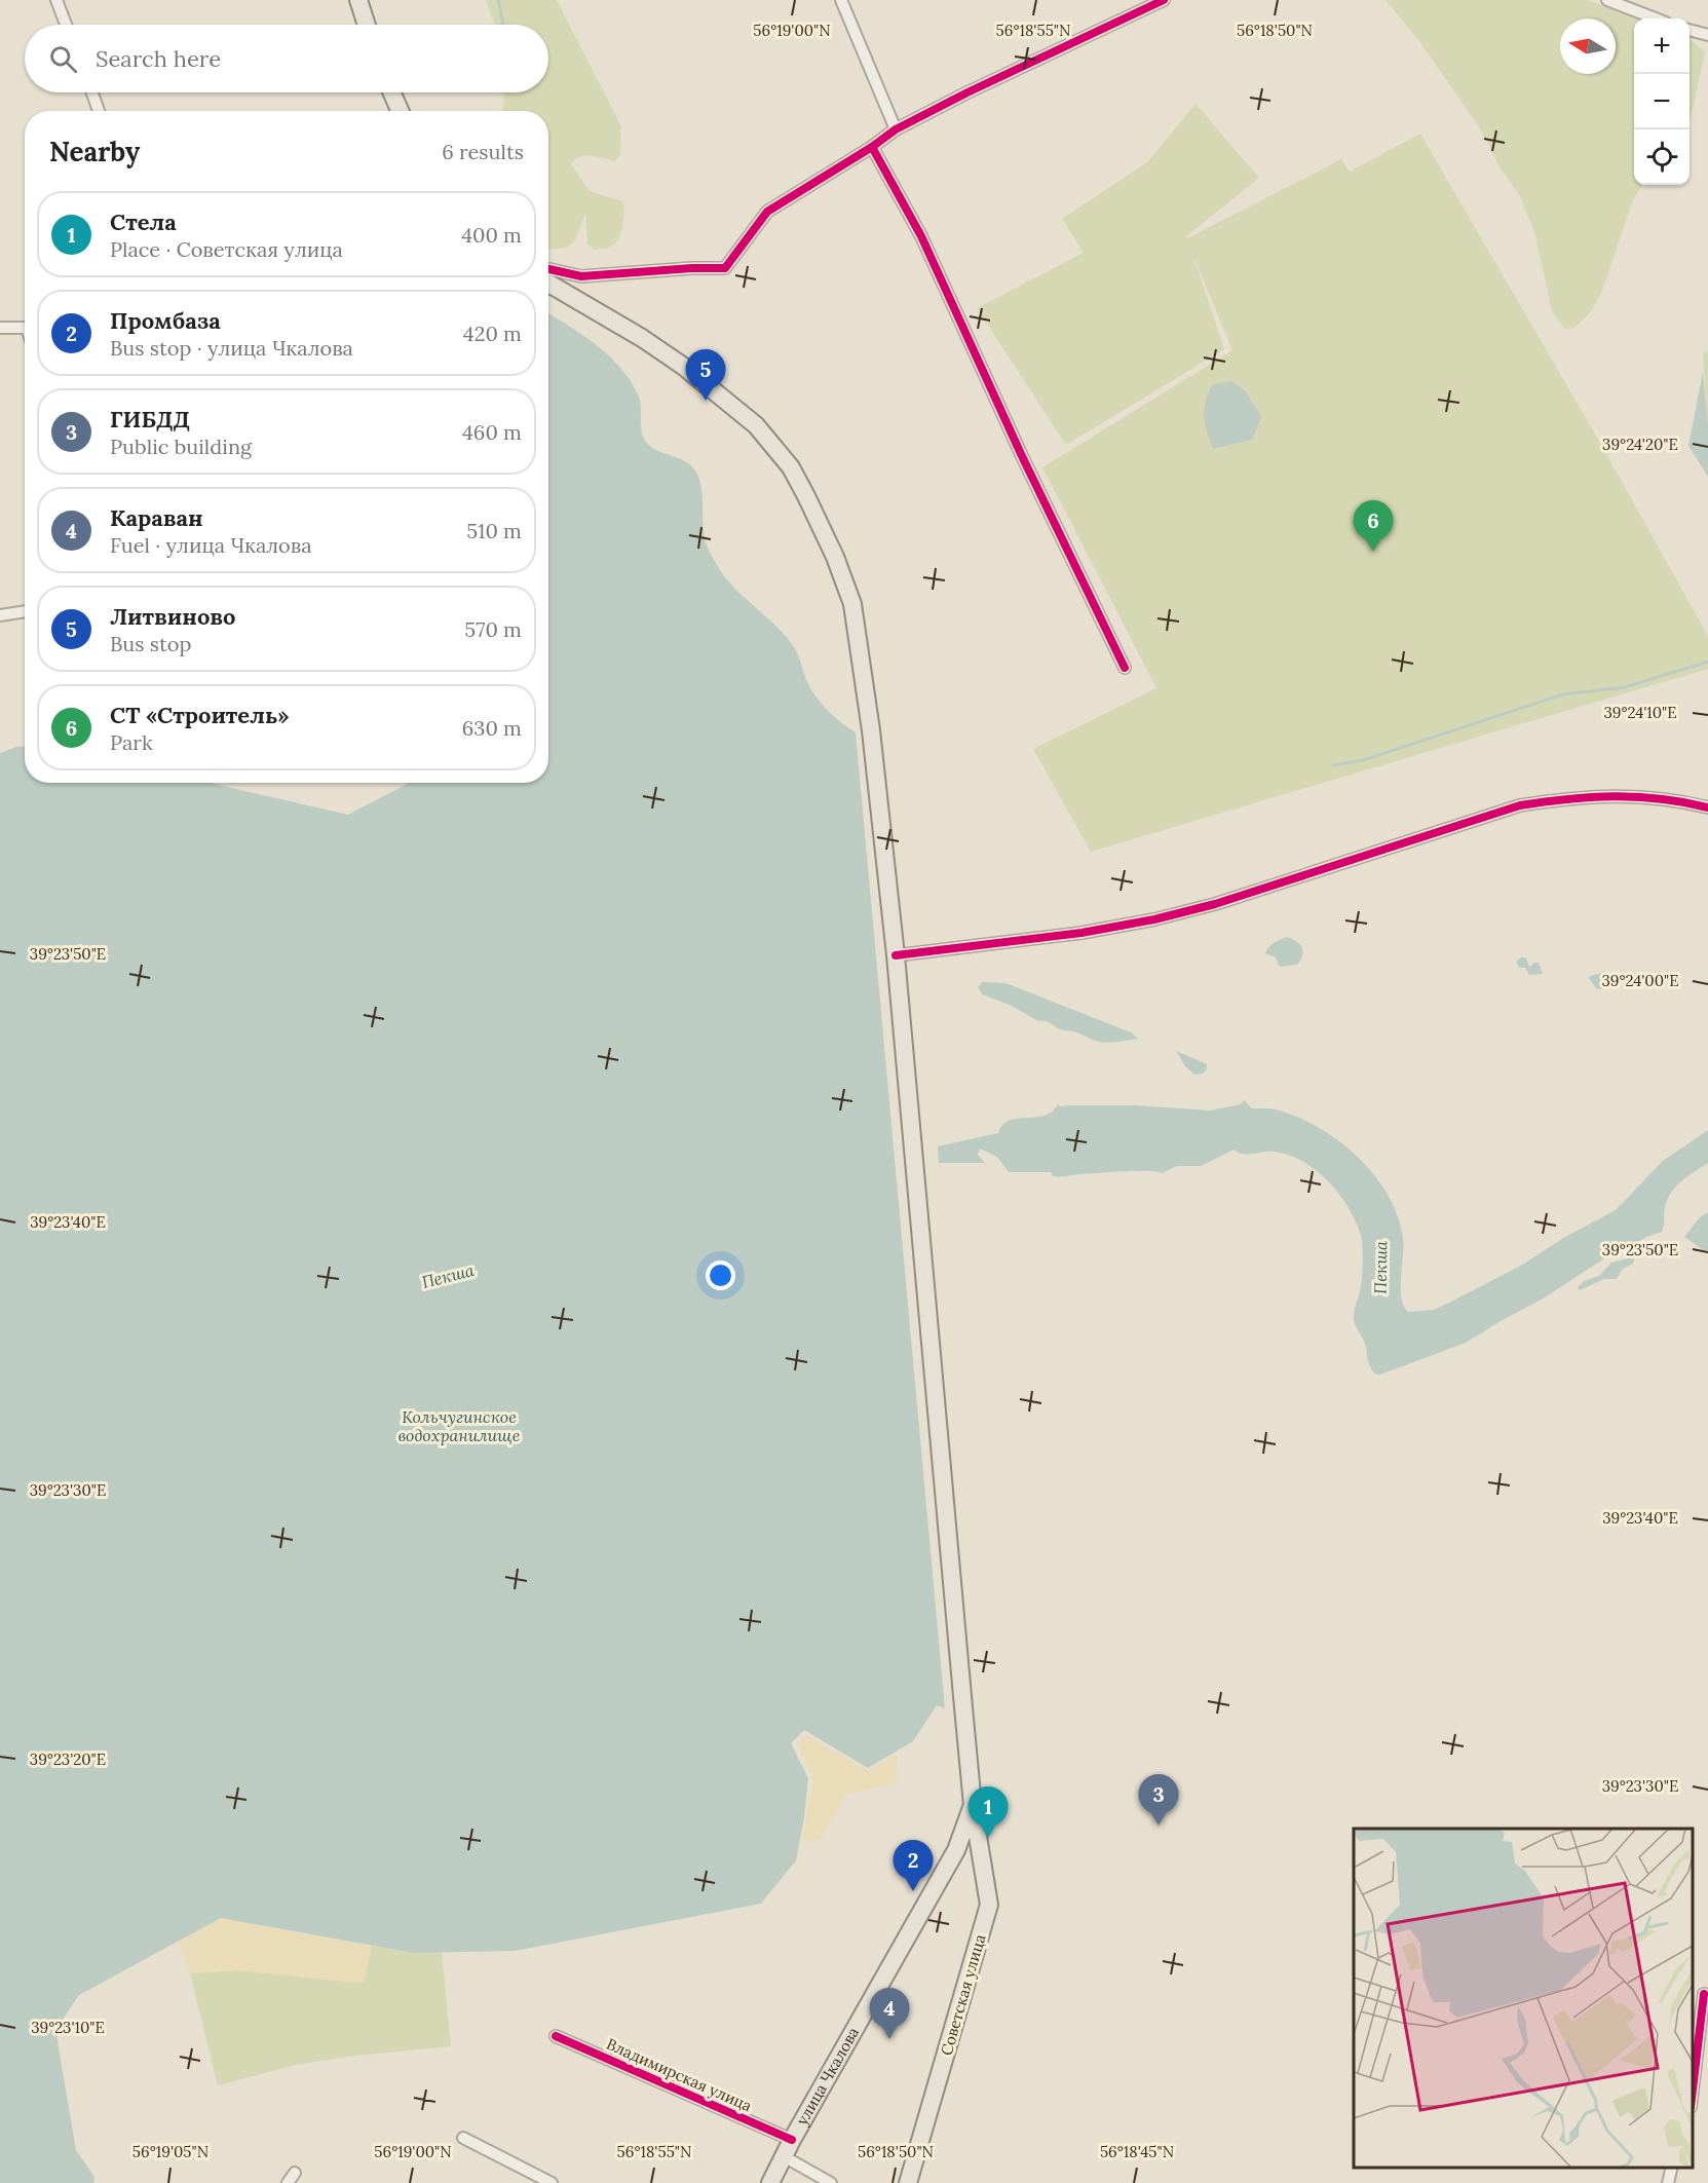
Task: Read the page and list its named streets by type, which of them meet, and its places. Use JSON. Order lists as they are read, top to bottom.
{
  "streets": {
    "main road": ["Советская улица", "улица Чкалова"],
    "street": ["Владимирская улица"]
  },
  "crossings": [
    ["Советская улица", "улица Чкалова"],
    ["Владимирская улица", "улица Чкалова"]
  ],
  "water": ["Пекша", "Кольчугинское водохранилище"],
  "north": "left",
  "page": {
    "map_buttons": ["+", "−"],
    "search": "Search here",
    "heading": ["Nearby", "6 results"],
    "list": [
      {
        "mark": "1",
        "name": "Стела",
        "note": "Place · Советская улица",
        "value": "400 m"
      },
      {
        "mark": "2",
        "name": "Промбаза",
        "note": "Bus stop · улица Чкалова",
        "value": "420 m"
      },
      {
        "mark": "3",
        "name": "ГИБДД",
        "note": "Public building",
        "value": "460 m"
      },
      {
        "mark": "4",
        "name": "Караван",
        "note": "Fuel · улица Чкалова",
        "value": "510 m"
      },
      {
        "mark": "5",
        "name": "Литвиново",
        "note": "Bus stop",
        "value": "570 m"
      },
      {
        "mark": "6",
        "name": "СТ «Строитель»",
        "note": "Park",
        "value": "630 m"
      }
    ],
    "pins": [
      "5",
      "6",
      "3",
      "1",
      "2",
      "4"
    ]
  },
  "coordinates": [
    "56°19'00\"N",
    "56°18'55\"N",
    "56°18'50\"N",
    "39°24'20\"E",
    "39°24'10\"E",
    "39°23'50\"E",
    "39°24'00\"E",
    "39°23'40\"E",
    "39°23'30\"E",
    "39°23'20\"E",
    "39°23'10\"E",
    "56°19'05\"N",
    "56°18'45\"N"
  ]
}
